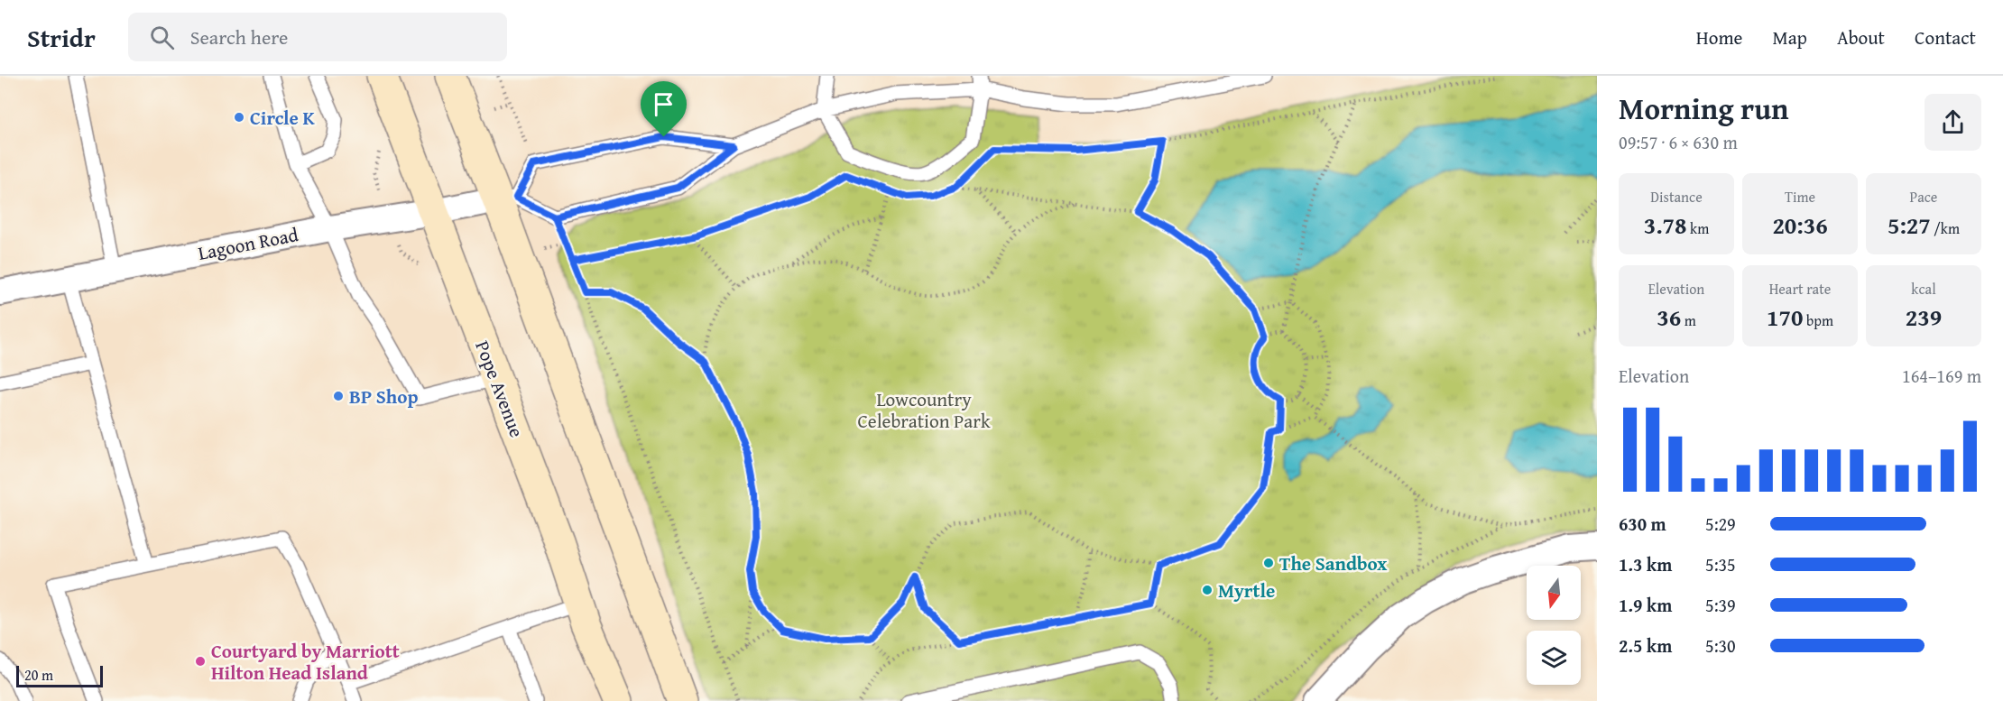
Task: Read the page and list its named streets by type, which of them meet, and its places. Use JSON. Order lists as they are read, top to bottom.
{
  "streets": {
    "main road": ["Pope Avenue"],
    "street": ["Lagoon Road"]
  },
  "crossings": [
    ["Lagoon Road", "Pope Avenue"]
  ],
  "parks": ["Lowcountry Celebration Park"],
  "places": [
    "Circle K",
    "BP Shop",
    "The Sandbox",
    "Myrtle",
    "Courtyard by Marriott Hilton Head Island"
  ],
  "scale_bar": "20 m",
  "north": "bottom",
  "page": {
    "header": "Stridr",
    "search": "Search here",
    "nav": [
      "Home",
      "Map",
      "About",
      "Contact"
    ],
    "heading": ["Morning run", "09:57 · 6 × 630 m"],
    "stats": [
      ["Distance", "3.78 km"],
      ["Time", "20:36"],
      ["Pace", "5:27 /km"],
      ["Elevation", "36 m"],
      ["Heart rate", "170 bpm"],
      ["kcal", "239"]
    ],
    "chart": ["Elevation", "164–169 m"],
    "list": [
      {
        "name": "630 m",
        "note": "5:29"
      },
      {
        "name": "1.3 km",
        "note": "5:35"
      },
      {
        "name": "1.9 km",
        "note": "5:39"
      },
      {
        "name": "2.5 km",
        "note": "5:30"
      }
    ],
    "scale": "20 m"
  }
}
